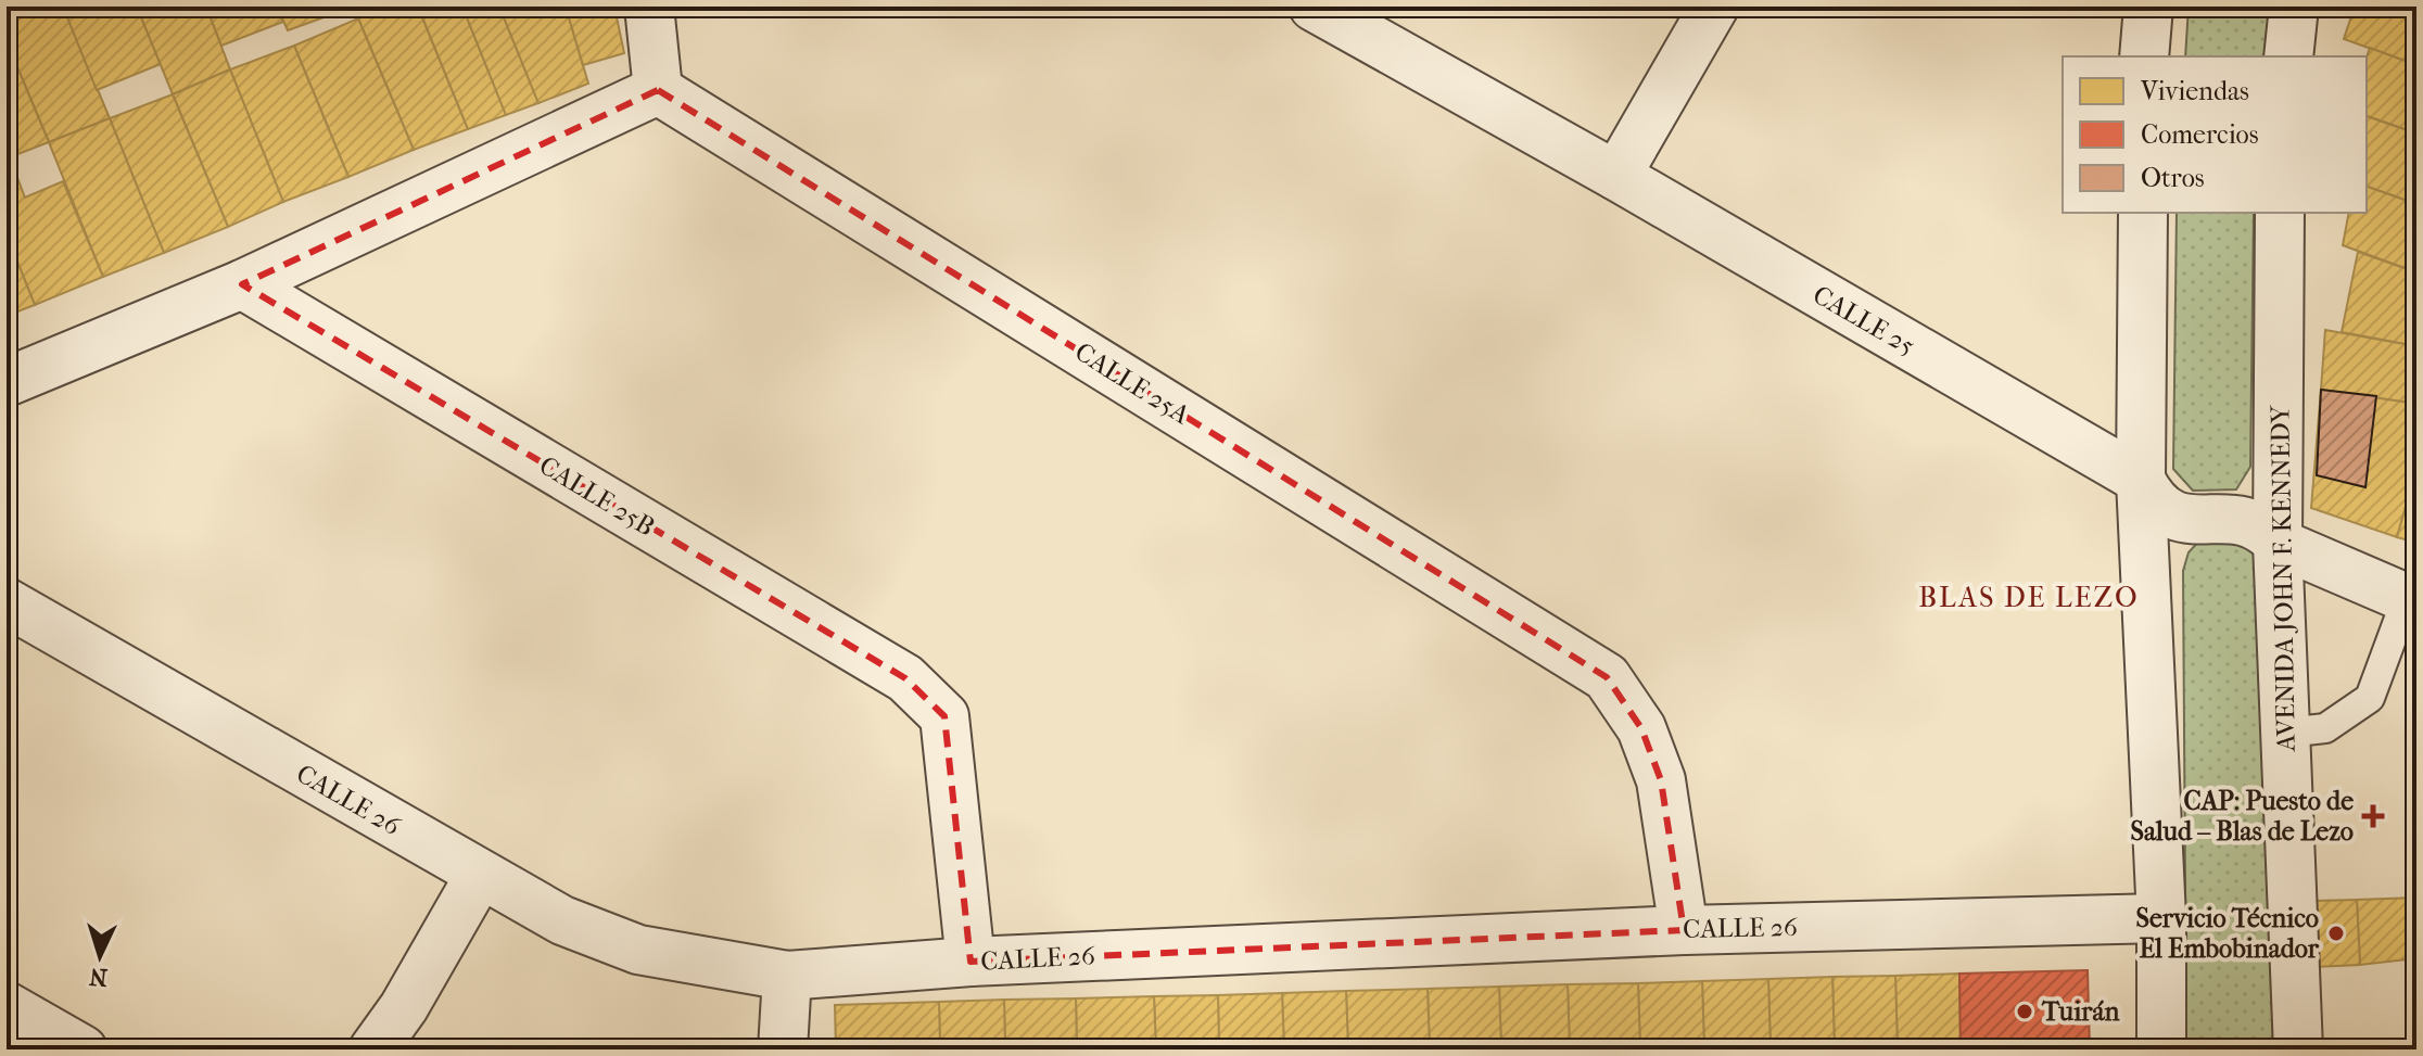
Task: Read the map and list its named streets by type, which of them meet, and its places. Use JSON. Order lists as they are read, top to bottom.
{
  "streets": {
    "street": [
      "CALLE 25",
      "CALLE 25A",
      "CALLE 25B",
      "AVENIDA JOHN F. KENNEDY",
      "CALLE 26"
    ]
  },
  "crossings": [
    ["CALLE 25", "AVENIDA JOHN F. KENNEDY"],
    ["CALLE 25A", "CALLE 26"],
    ["CALLE 25B", "CALLE 26"]
  ],
  "districts": ["BLAS DE LEZO"],
  "places": {
    "health": ["CAP: Puesto de Salud ‒ Blas de Lezo"],
    "other": ["Servicio Técnico El Embobinador", "Tuirán"]
  },
  "legend": ["Viviendas", "Comercios", "Otros"],
  "north": "bottom"
}
